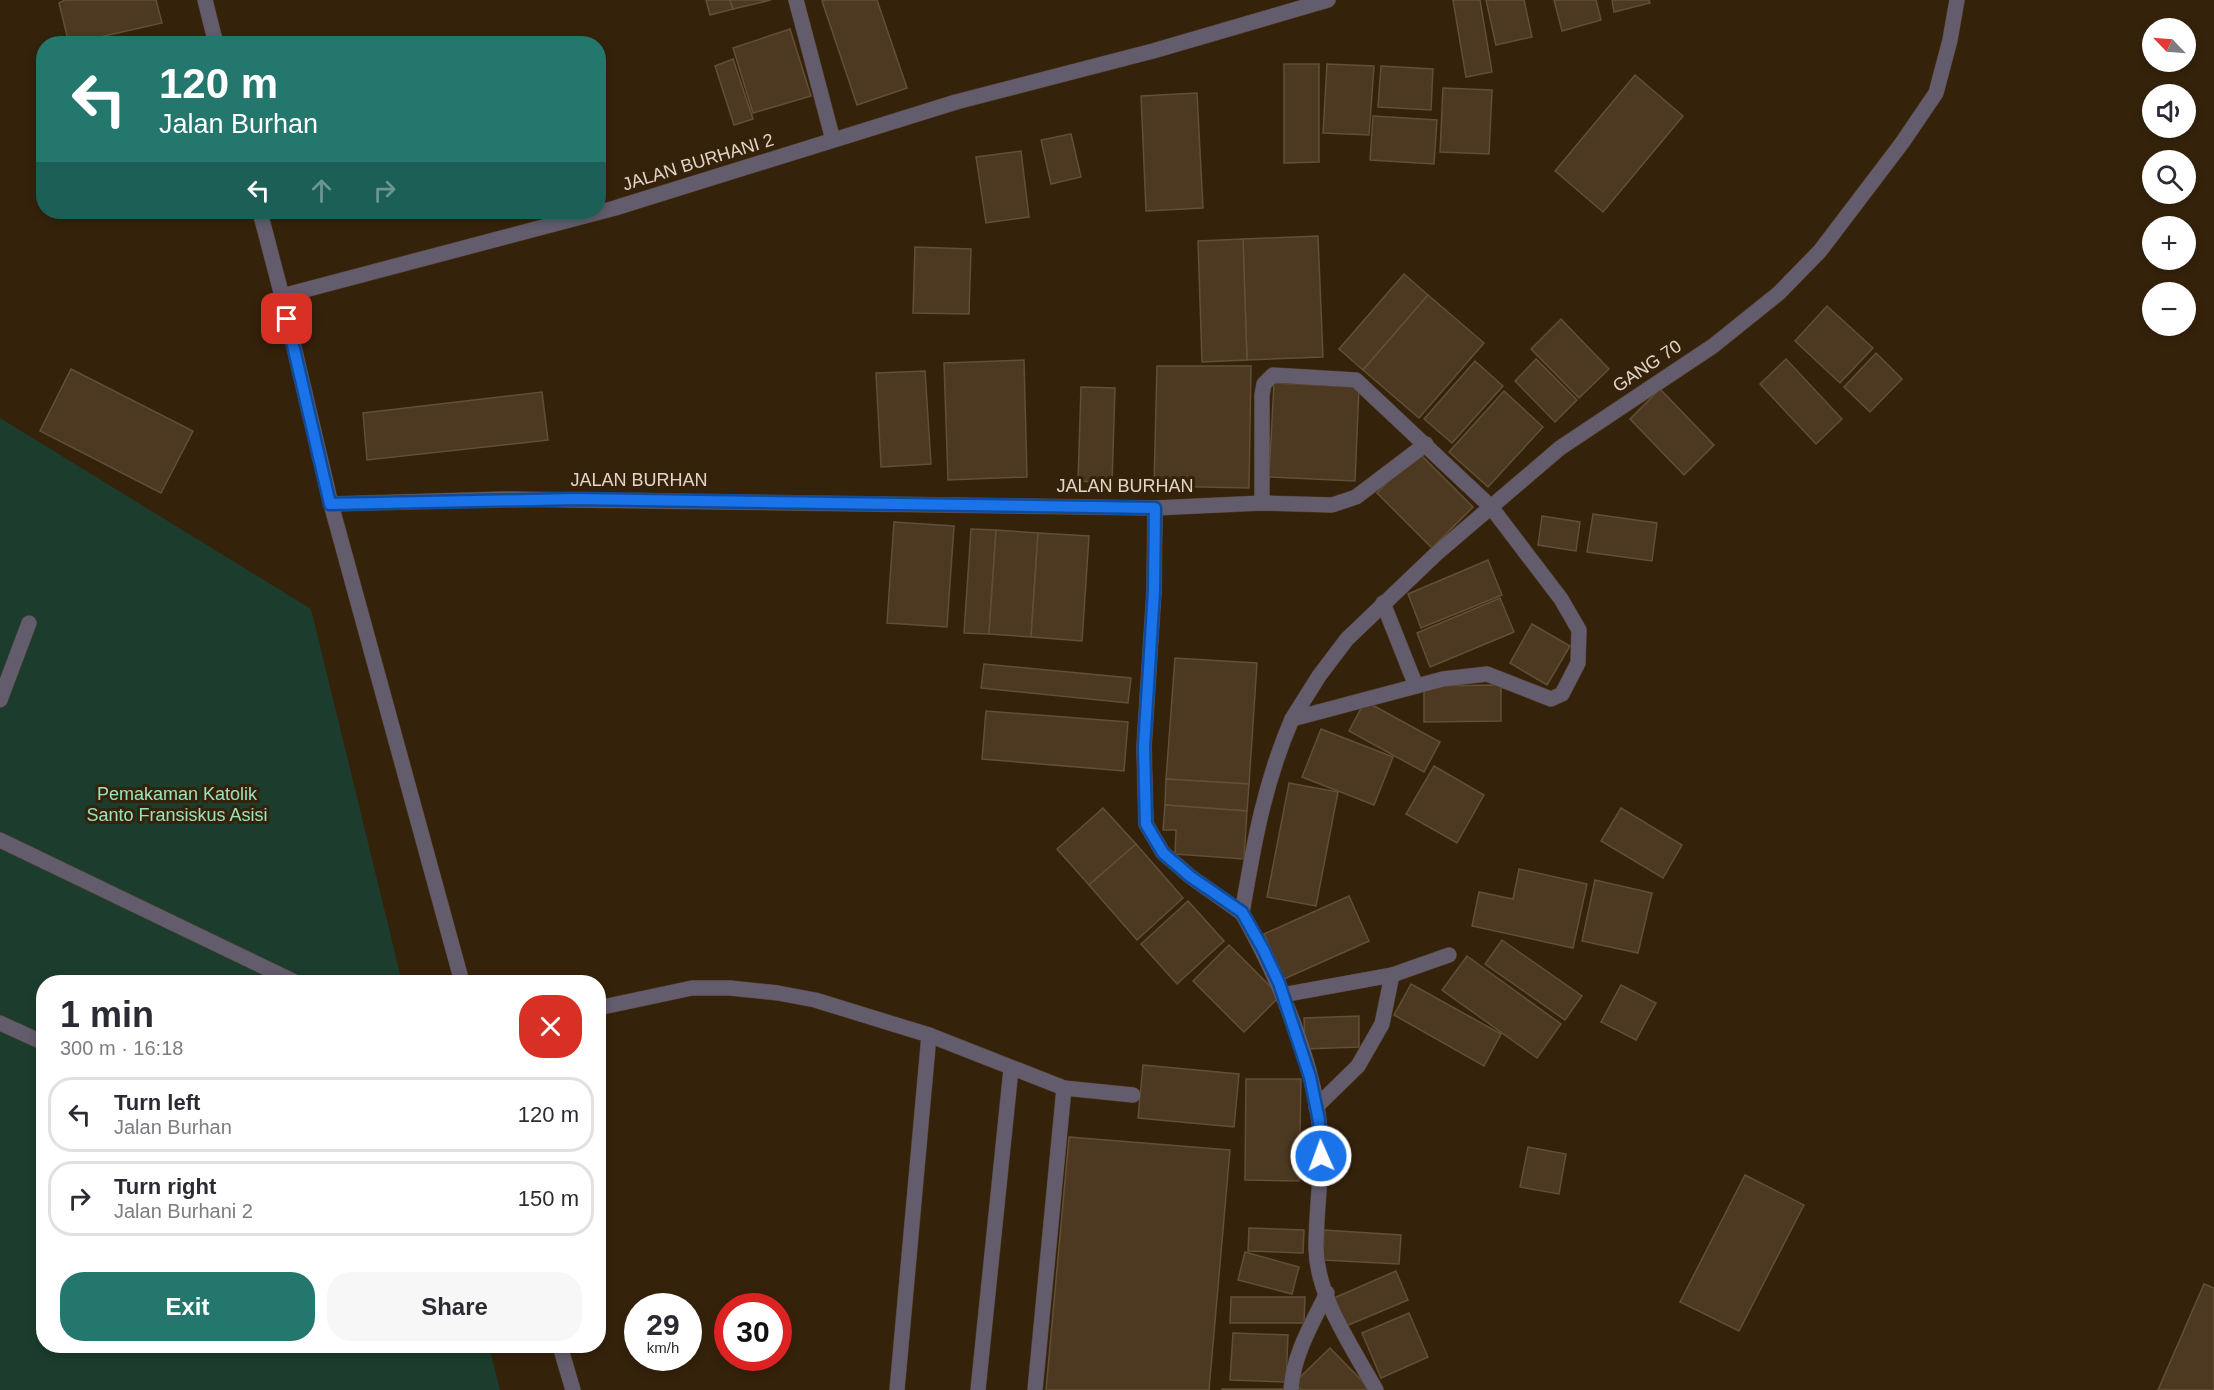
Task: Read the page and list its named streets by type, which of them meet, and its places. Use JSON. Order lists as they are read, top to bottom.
{
  "streets": {
    "street": ["JALAN BURHANI 2", "GANG 70", "JALAN BURHAN"]
  },
  "parks": ["Pemakaman Katolik Santo Fransiskus Asisi"],
  "north": "top left",
  "page": {
    "map_buttons": ["+", "−"],
    "turn": ["120 m", "Jalan Burhan"],
    "heading": ["1 min", "300 m · 16:18"],
    "list": [
      {
        "name": "Turn left",
        "note": "Jalan Burhan",
        "value": "120 m"
      },
      {
        "name": "Turn right",
        "note": "Jalan Burhani 2",
        "value": "150 m"
      }
    ],
    "buttons": ["Exit", "Share"],
    "speed": "29 km/h",
    "limit": "30"
  }
}
